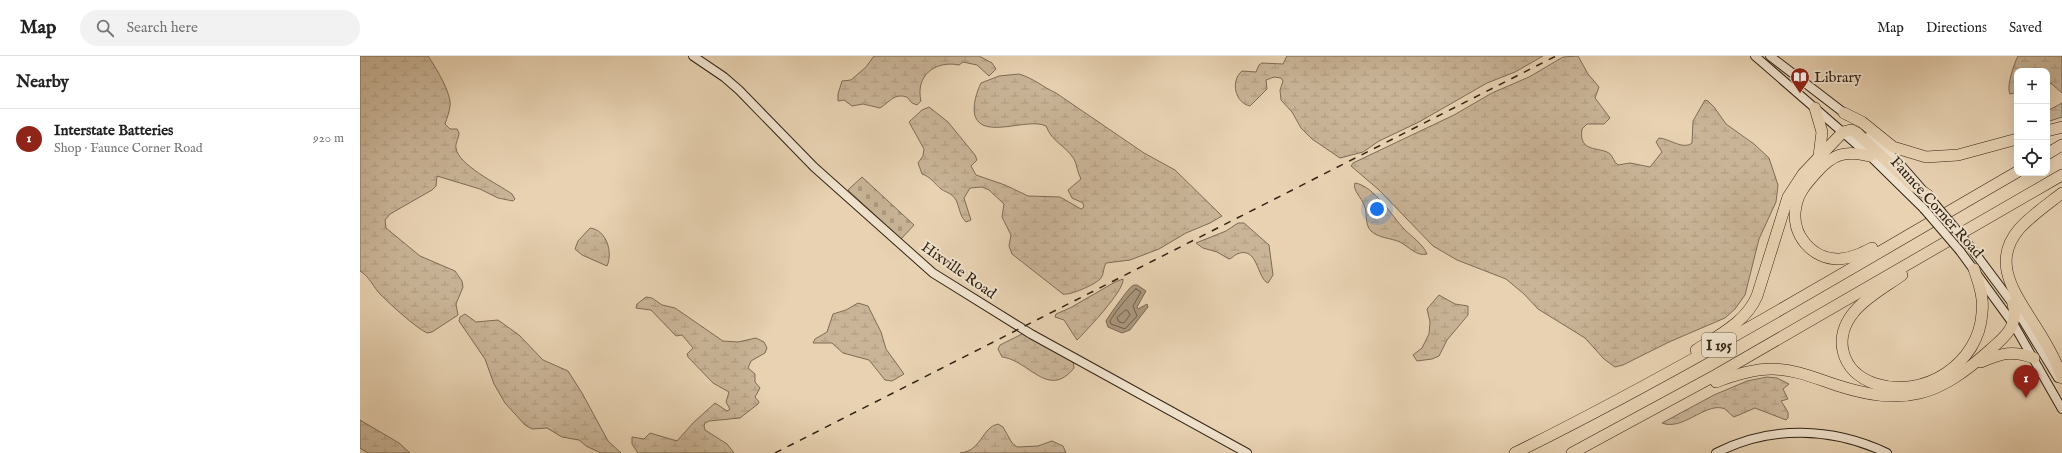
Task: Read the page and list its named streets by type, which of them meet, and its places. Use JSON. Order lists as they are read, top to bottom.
{
  "streets": {
    "highway": ["I 195"],
    "main road": ["Faunce Corner Road", "Hixville Road"]
  },
  "places": {
    "library": ["Library"]
  },
  "page": {
    "header": "Map",
    "search": "Search here",
    "nav": ["Map", "Directions", "Saved"],
    "heading": "Nearby",
    "map_buttons": ["+", "−"],
    "list": [
      {
        "mark": "1",
        "name": "Interstate Batteries",
        "note": "Shop · Faunce Corner Road",
        "value": "920 m"
      }
    ],
    "pins": "1"
  }
}
